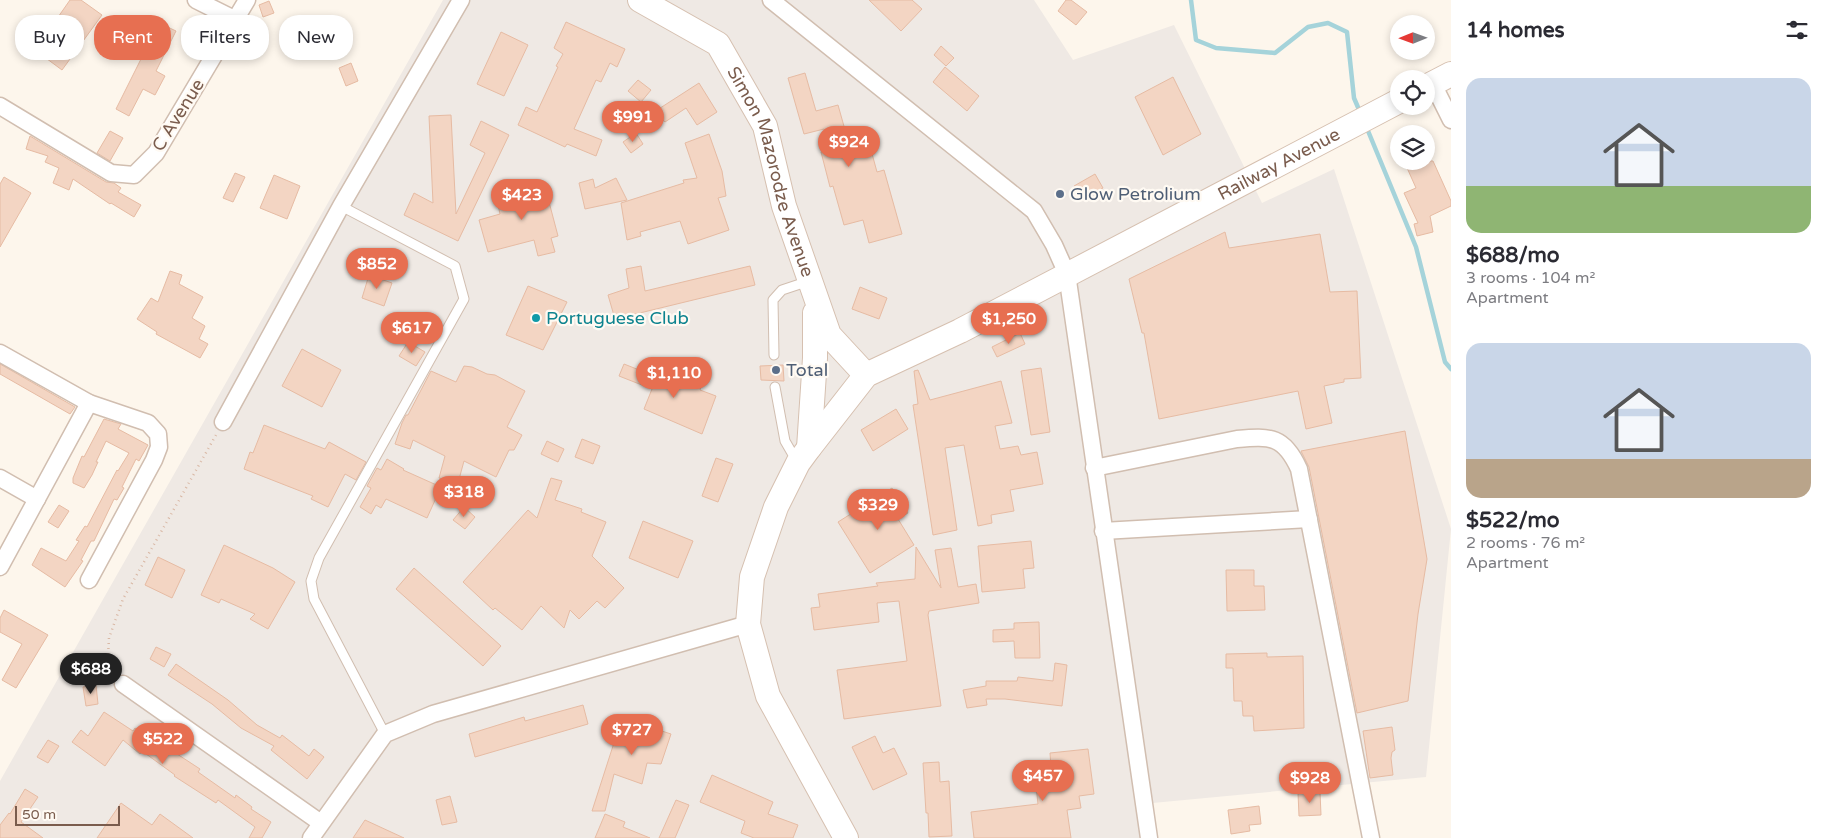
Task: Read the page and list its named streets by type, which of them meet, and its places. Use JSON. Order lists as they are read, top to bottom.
{
  "streets": {
    "main road": ["Railway Avenue", "Simon Mazorodze Avenue"],
    "street": ["C Avenue"]
  },
  "crossings": [
    ["Railway Avenue", "Simon Mazorodze Avenue"]
  ],
  "places": ["Glow Petrolium", "Portuguese Club", "Total"],
  "scale_bar": "50 m",
  "north": "left",
  "page": {
    "heading": "14 homes",
    "chip": [
      "Buy",
      "Rent",
      "Filters",
      "New"
    ],
    "list": [
      {
        "name": "$688/mo",
        "note": "3 rooms · 104 m² · Apartment"
      },
      {
        "name": "$522/mo",
        "note": "2 rooms · 76 m² · Apartment"
      }
    ],
    "price": [
      "$991",
      "$924",
      "$423",
      "$852",
      "$1,250",
      "$617",
      "$1,110",
      "$318",
      "$329",
      "$688",
      "$727",
      "$522",
      "$457",
      "$928"
    ],
    "scale": "50 m"
  }
}
